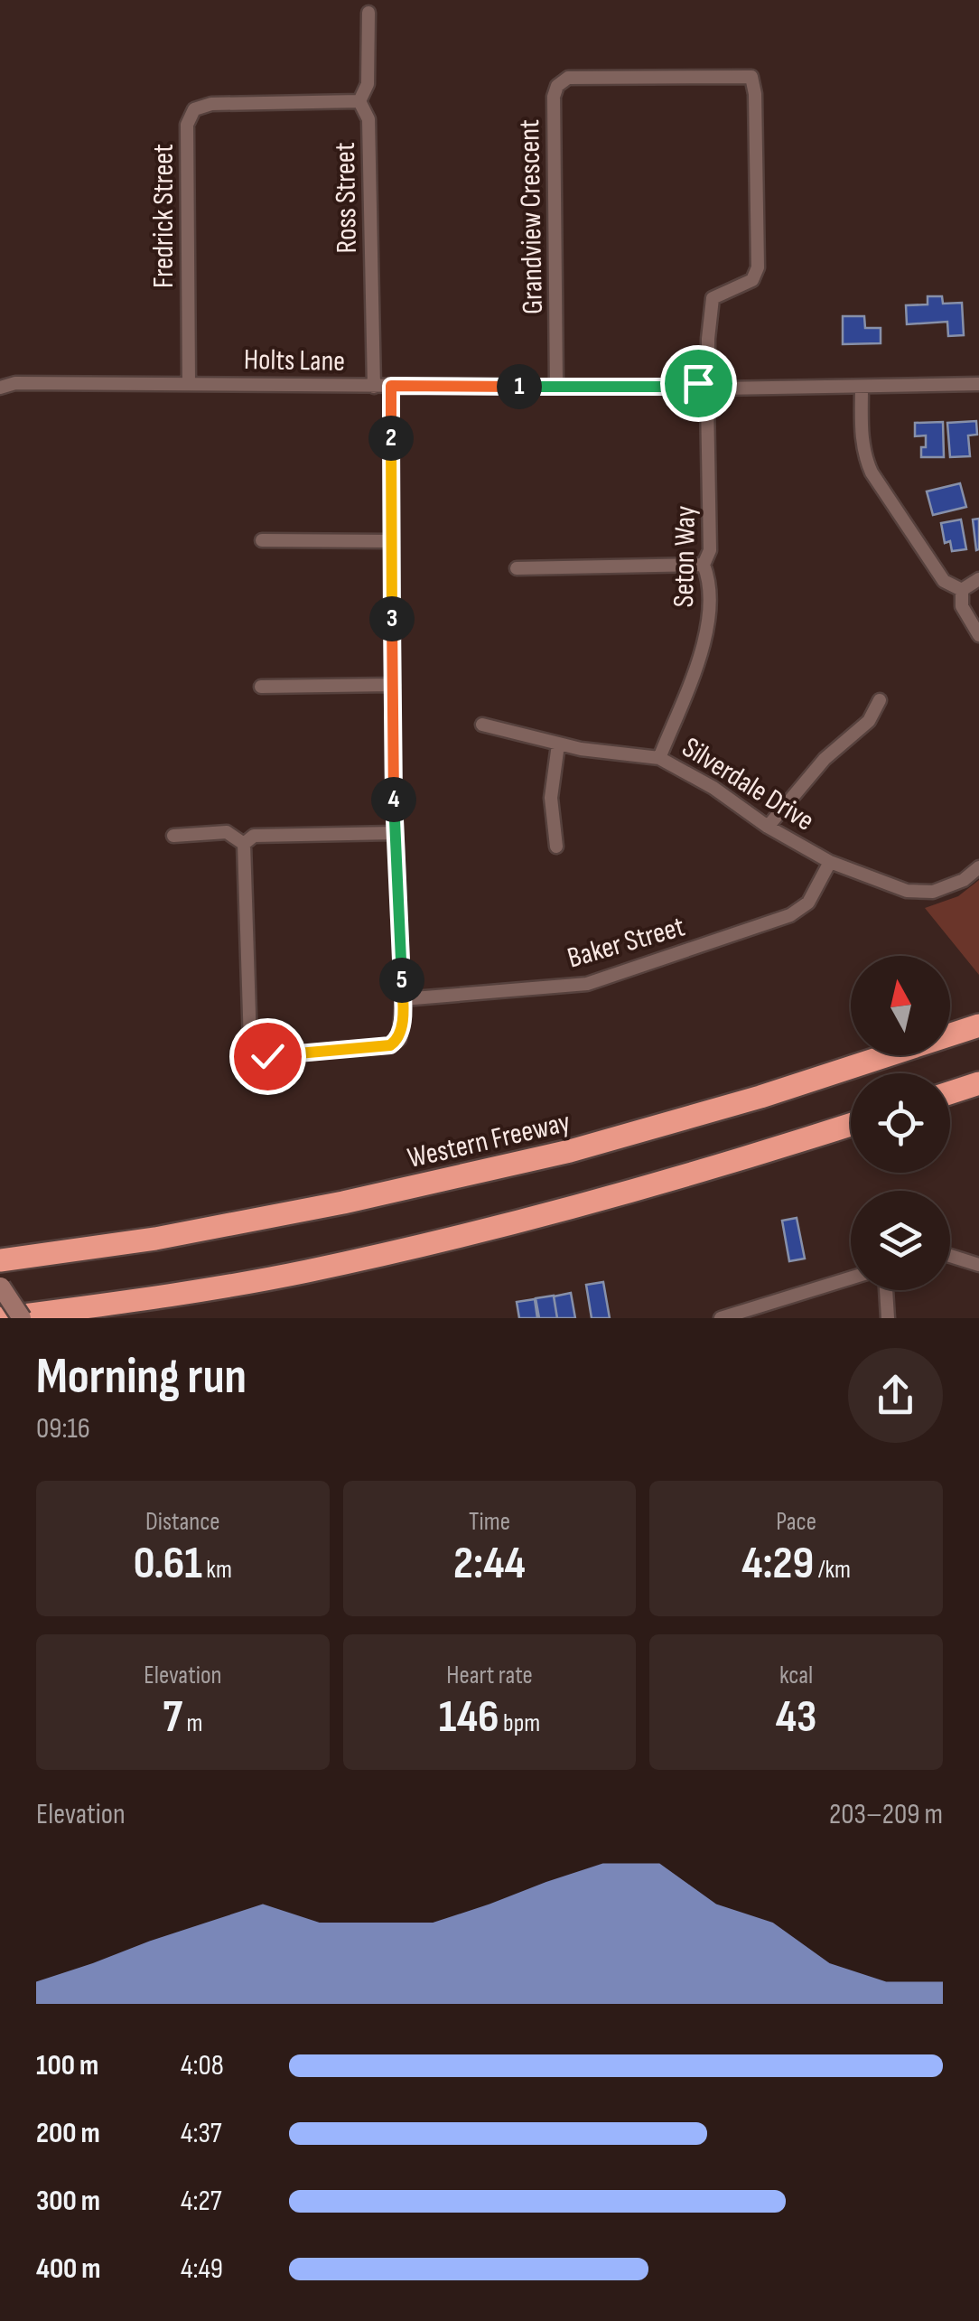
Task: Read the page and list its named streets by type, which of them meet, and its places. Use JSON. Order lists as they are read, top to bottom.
{
  "streets": {
    "highway": ["Western Freeway"],
    "street": [
      "Ross Street",
      "Fredrick Street",
      "Grandview Crescent",
      "Holts Lane",
      "Seton Way",
      "Silverdale Drive",
      "Baker Street"
    ]
  },
  "crossings": [
    ["Ross Street", "Fredrick Street"],
    ["Ross Street", "Holts Lane"],
    ["Fredrick Street", "Holts Lane"],
    ["Grandview Crescent", "Holts Lane"],
    ["Grandview Crescent", "Seton Way"],
    ["Holts Lane", "Seton Way"],
    ["Seton Way", "Silverdale Drive"],
    ["Silverdale Drive", "Baker Street"]
  ],
  "north": "top",
  "page": {
    "pins": [
      "1",
      "2",
      "3",
      "4",
      "5"
    ],
    "heading": ["Morning run", "09:16"],
    "stats": [
      ["Distance", "0.61 km"],
      ["Time", "2:44"],
      ["Pace", "4:29 /km"],
      ["Elevation", "7 m"],
      ["Heart rate", "146 bpm"],
      ["kcal", "43"]
    ],
    "chart": ["Elevation", "203–209 m"],
    "list": [
      {
        "name": "100 m",
        "note": "4:08"
      },
      {
        "name": "200 m",
        "note": "4:37"
      },
      {
        "name": "300 m",
        "note": "4:27"
      },
      {
        "name": "400 m",
        "note": "4:49"
      }
    ]
  }
}
